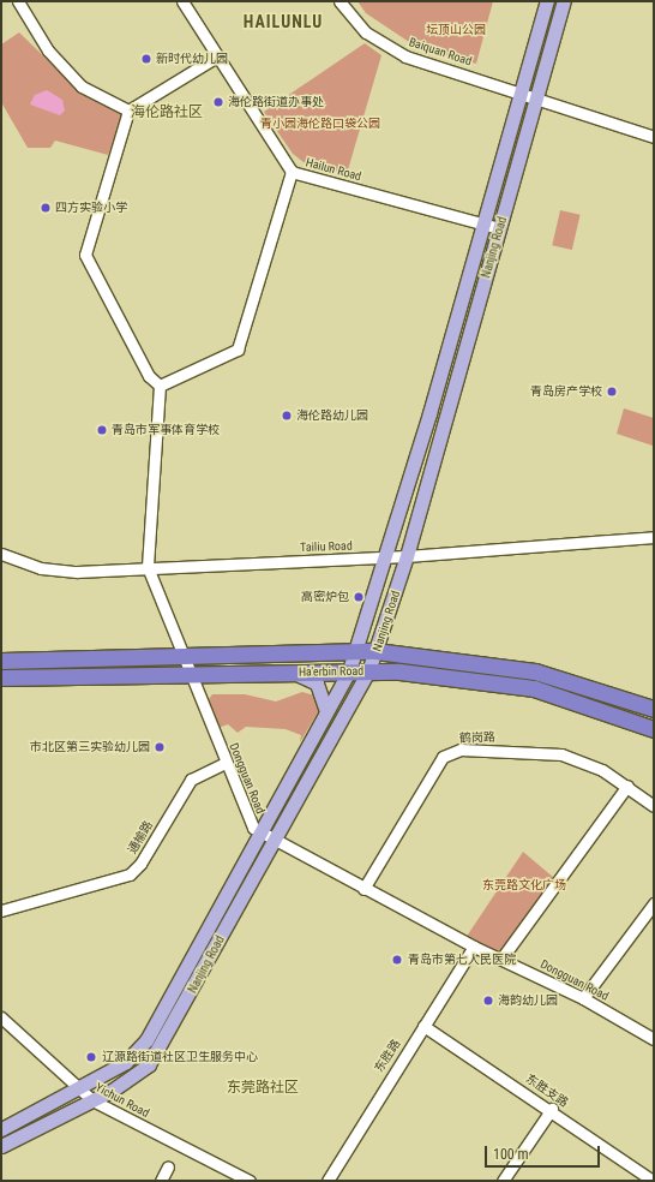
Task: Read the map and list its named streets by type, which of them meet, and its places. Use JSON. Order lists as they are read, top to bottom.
{
  "streets": {
    "highway": ["Ha'erbin Road"],
    "main road": ["Nanjing Road"],
    "street": [
      "Baiquan Road",
      "Hailun Road",
      "Tailiu Road",
      "鹤岗路",
      "Dongguan Road",
      "通榆路",
      "东胜路",
      "东胜支路",
      "Yichun Road"
    ]
  },
  "crossings": [
    ["Baiquan Road", "Nanjing Road"],
    ["Hailun Road", "Nanjing Road"],
    ["Nanjing Road", "Tailiu Road"],
    ["Nanjing Road", "Ha'erbin Road"],
    ["Nanjing Road", "Dongguan Road"],
    ["Nanjing Road", "Yichun Road"],
    ["Tailiu Road", "Dongguan Road"],
    ["Ha'erbin Road", "Dongguan Road"],
    ["鹤岗路", "Dongguan Road"],
    ["Dongguan Road", "通榆路"],
    ["Dongguan Road", "东胜路"],
    ["东胜路", "东胜支路"]
  ],
  "districts": ["HAILUNLU", "海伦路社区", "东莞路社区"],
  "parks": ["坛顶山公园", "青小园海伦路口袋公园", "东莞路文化广场"],
  "places": [
    "新时代幼儿园",
    "海伦路街道办事处",
    "四方实验小学",
    "青岛房产学校",
    "海伦路幼儿园",
    "青岛市军事体育学校",
    "高密炉包",
    "市北区第三实验幼儿园",
    "青岛市第七人民医院",
    "海韵幼儿园",
    "辽源路街道社区卫生服务中心"
  ],
  "scale_bar": "100 m"
}
